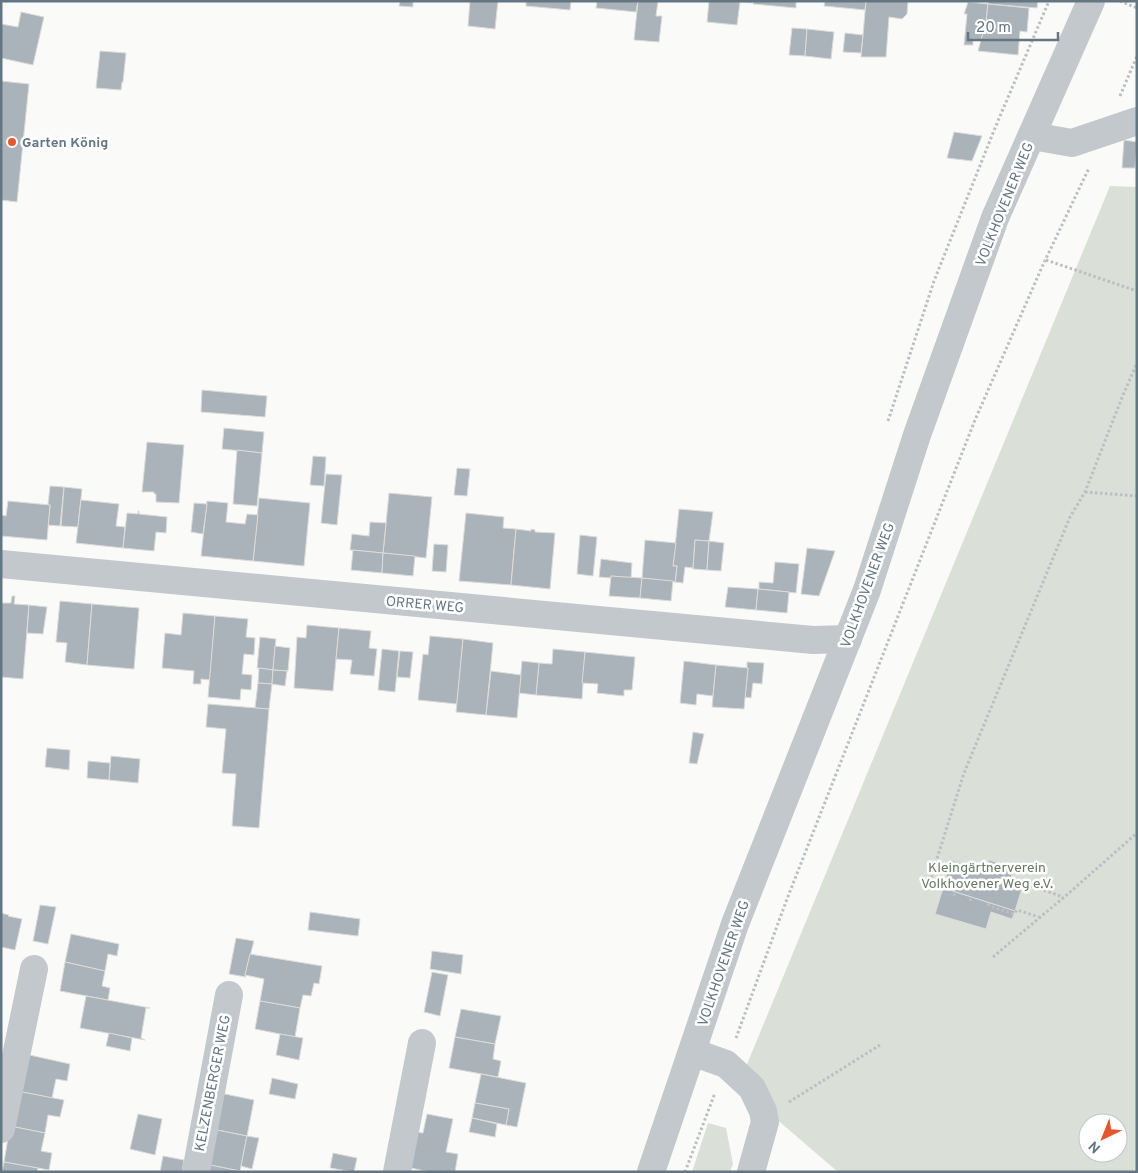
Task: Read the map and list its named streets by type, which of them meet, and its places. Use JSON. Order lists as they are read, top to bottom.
{
  "streets": {
    "street": ["VOLKHOVENER WEG", "ORRER WEG", "KELZENBERGER WEG"]
  },
  "crossings": [
    ["VOLKHOVENER WEG", "ORRER WEG"]
  ],
  "parks": ["Kleingärtnerverein Volkhovener Weg e.V."],
  "places": ["Garten König"],
  "scale_bar": "20 m",
  "north": "bottom left"
}
